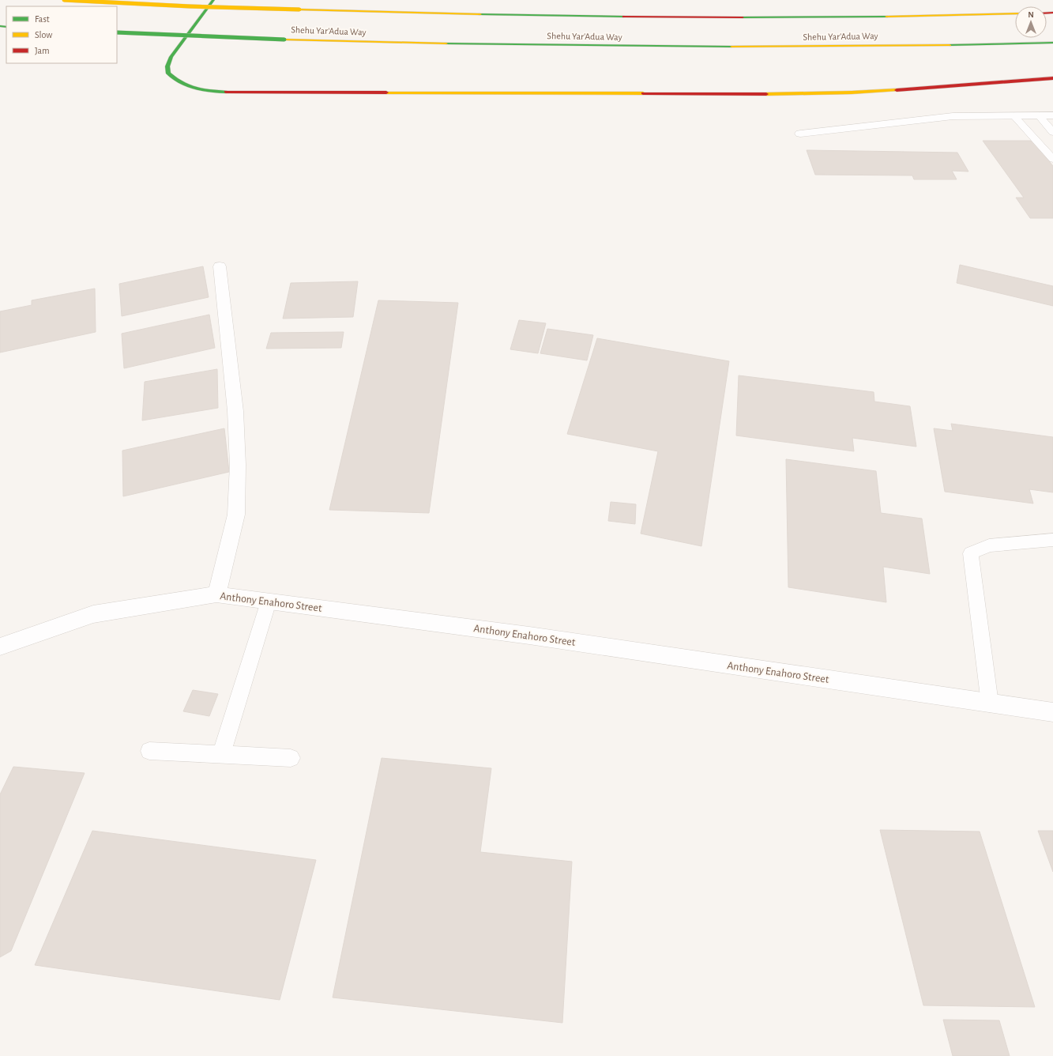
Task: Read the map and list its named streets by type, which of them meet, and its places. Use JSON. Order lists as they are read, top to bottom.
{
  "streets": {
    "main road": ["Shehu Yar'Adua Way"],
    "street": ["Anthony Enahoro Street"]
  },
  "legend": ["Fast", "Slow", "Jam"],
  "north": "top"
}
